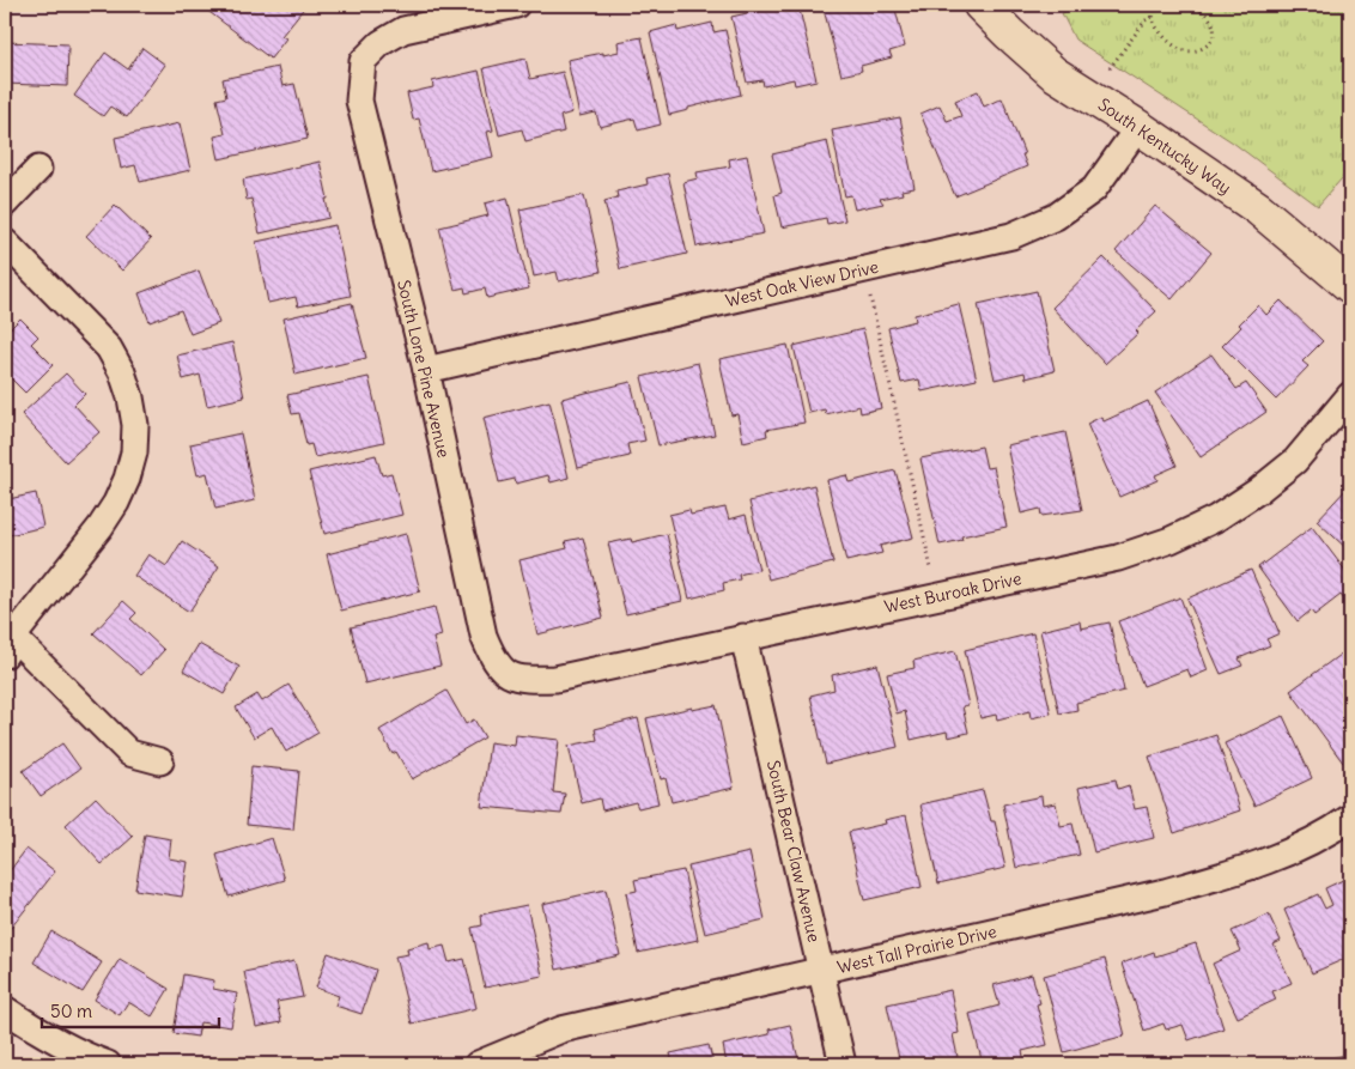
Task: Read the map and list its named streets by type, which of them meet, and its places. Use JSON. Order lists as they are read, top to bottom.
{
  "streets": {
    "street": [
      "South Kentucky Way",
      "West Oak View Drive",
      "South Lone Pine Avenue",
      "West Buroak Drive",
      "South Bear Claw Avenue",
      "West Tall Prairie Drive"
    ]
  },
  "crossings": [
    ["South Kentucky Way", "West Oak View Drive"],
    ["West Oak View Drive", "South Lone Pine Avenue"],
    ["South Lone Pine Avenue", "West Buroak Drive"],
    ["West Buroak Drive", "South Bear Claw Avenue"],
    ["South Bear Claw Avenue", "West Tall Prairie Drive"]
  ],
  "scale_bar": "50 m"
}
